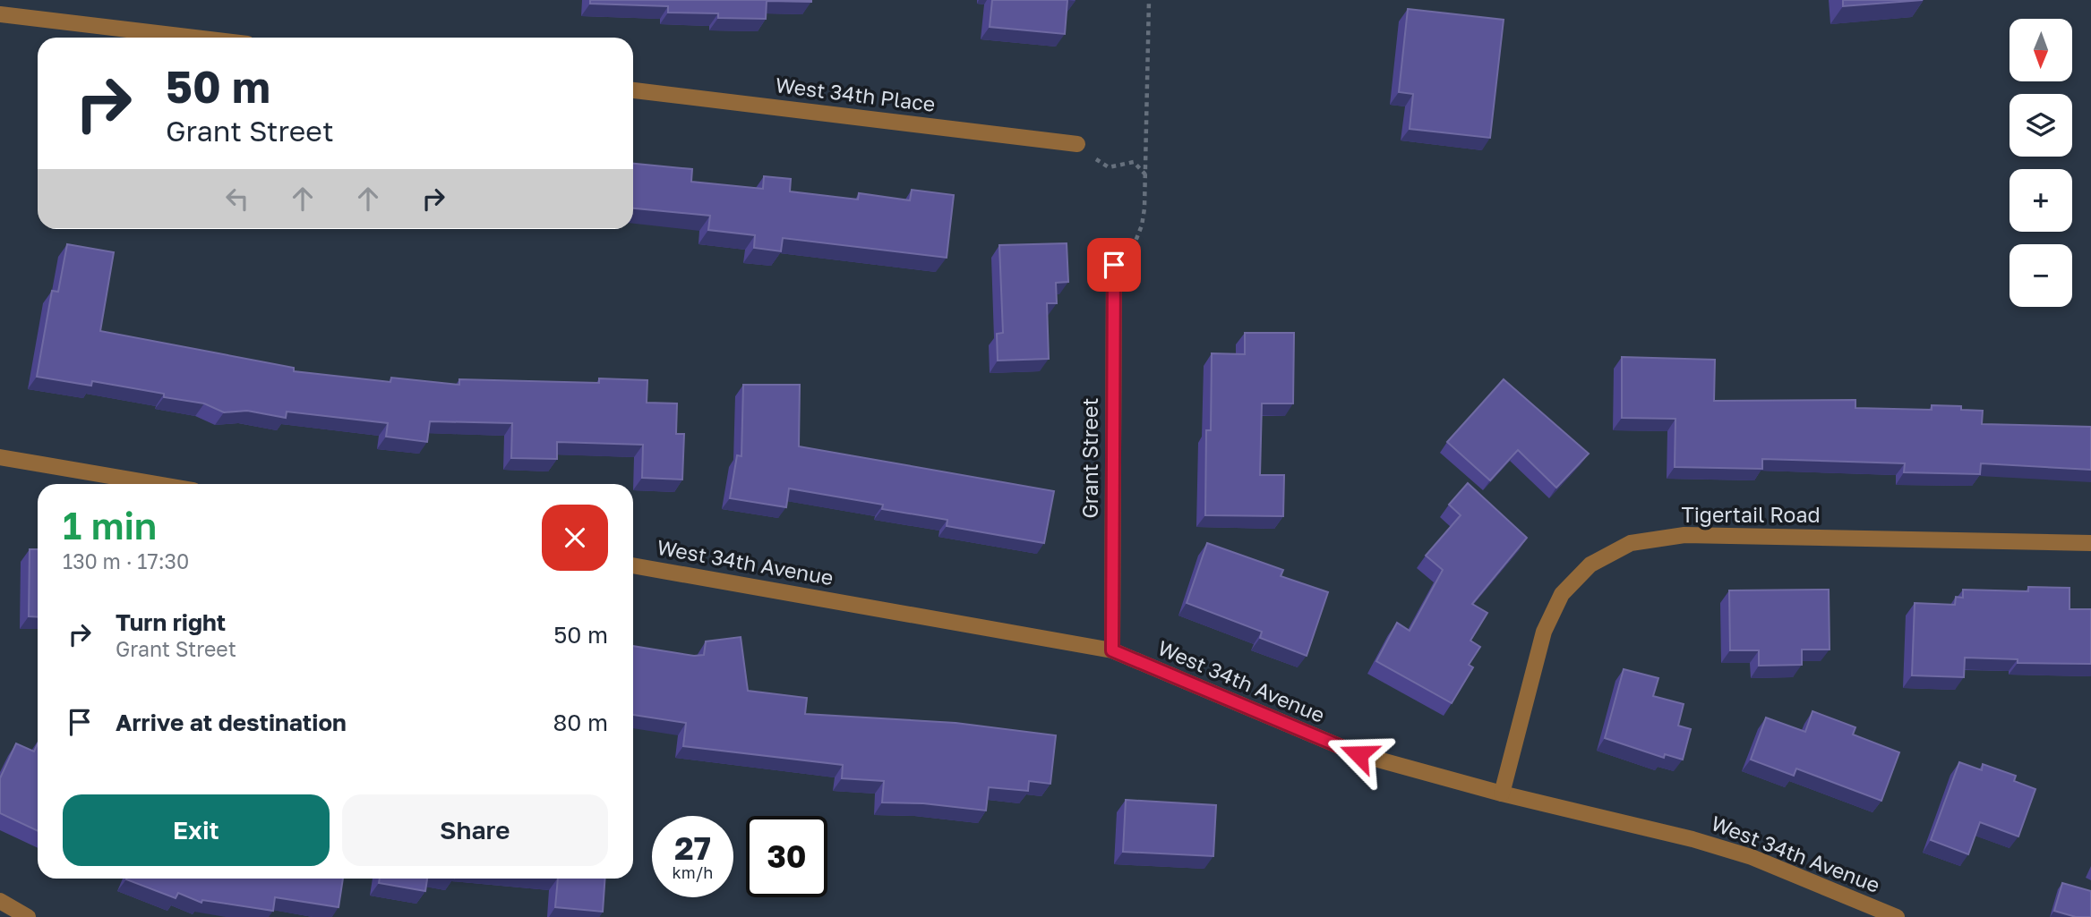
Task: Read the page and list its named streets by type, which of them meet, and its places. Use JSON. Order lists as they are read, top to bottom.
{
  "streets": {
    "street": [
      "West 34th Place",
      "Grant Street",
      "Tigertail Road",
      "West 34th Avenue"
    ]
  },
  "crossings": [
    ["Grant Street", "West 34th Avenue"],
    ["Tigertail Road", "West 34th Avenue"]
  ],
  "north": "bottom",
  "page": {
    "map_buttons": ["+", "−"],
    "turn": ["50 m", "Grant Street"],
    "heading": ["1 min", "130 m · 17:30"],
    "list": [
      {
        "name": "Turn right",
        "note": "Grant Street",
        "value": "50 m"
      },
      {
        "name": "Arrive at destination",
        "value": "80 m"
      }
    ],
    "buttons": ["Exit", "Share"],
    "speed": "27 km/h",
    "limit": "30"
  }
}
